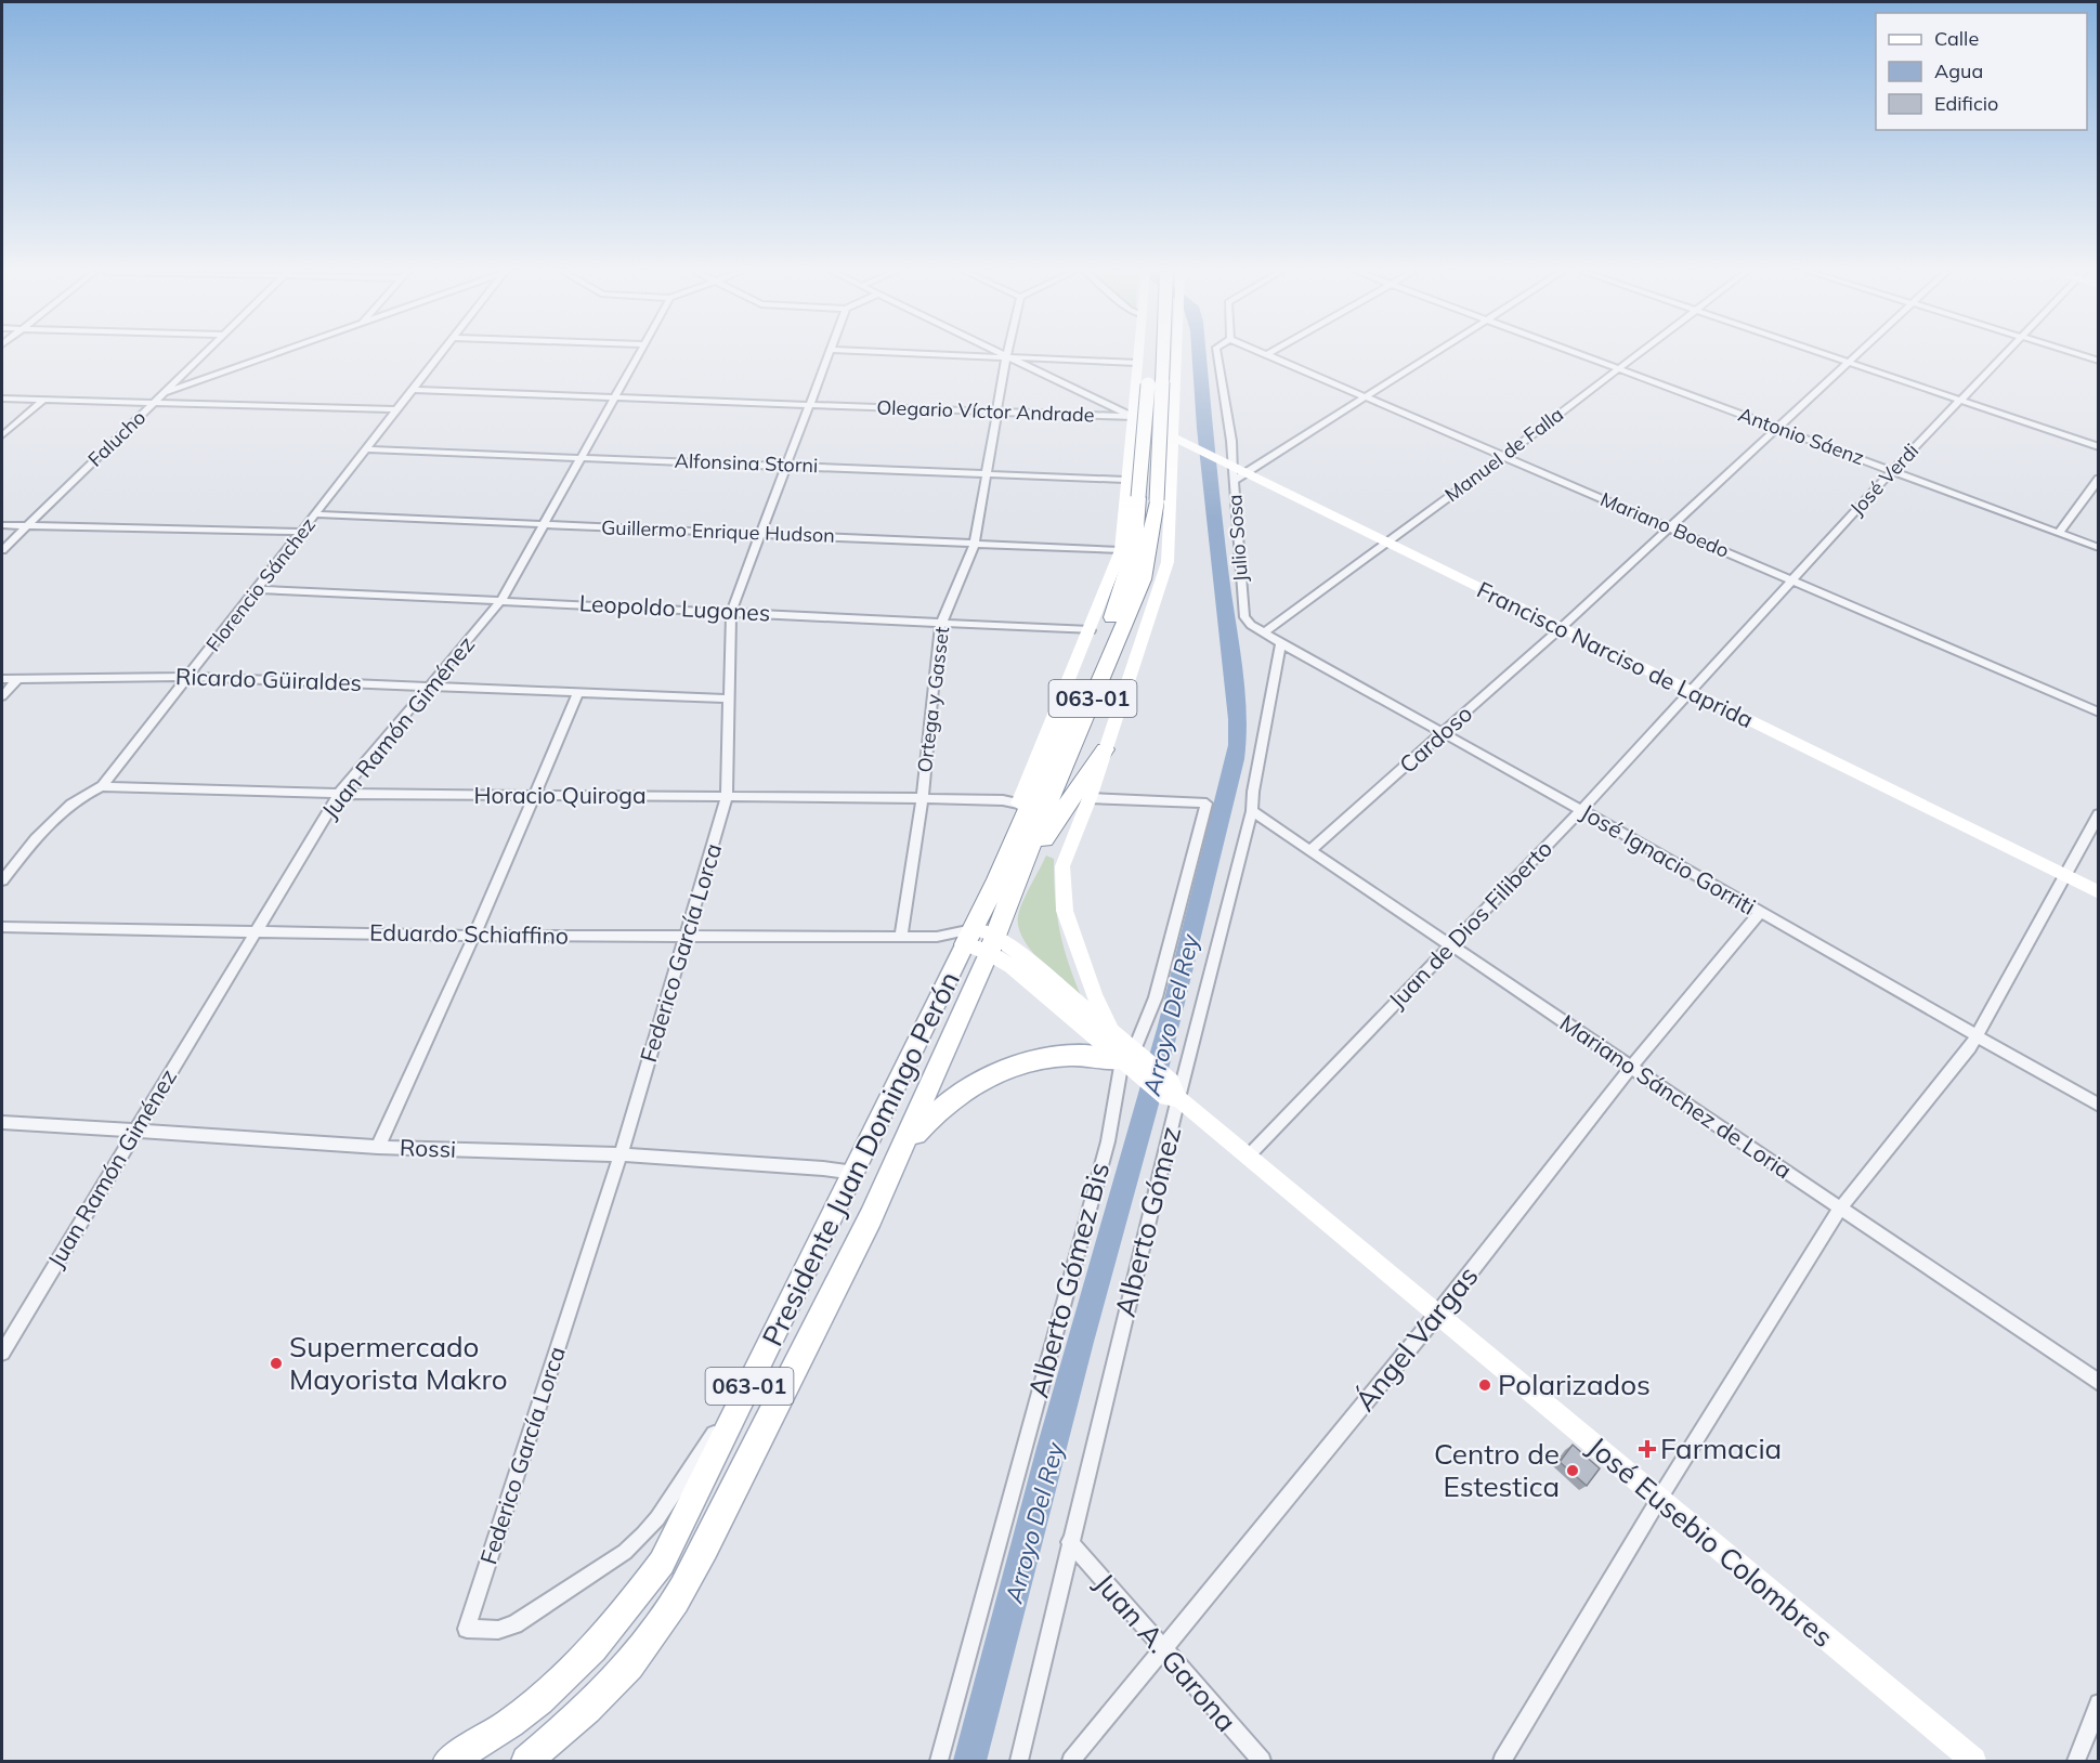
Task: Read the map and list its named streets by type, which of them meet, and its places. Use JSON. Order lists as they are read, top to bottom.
{
  "streets": {
    "highway": ["063-01"],
    "main road": ["Presidente Juan Domingo Perón"],
    "street": [
      "Olegario Víctor Andrade",
      "Antonio Sáenz",
      "Falucho",
      "Manuel de Falla",
      "Alfonsina Storni",
      "José Verdi",
      "Mariano Boedo",
      "Guillermo Enrique Hudson",
      "Julio Sosa",
      "Florencio Sánchez",
      "Leopoldo Lugones",
      "Francisco Narciso de Laprida",
      "Ricardo Güiraldes",
      "Ortega y Gasset",
      "Juan Ramón Giménez",
      "Cardoso",
      "Horacio Quiroga",
      "José Ignacio Gorriti",
      "Juan de Dios Filiberto",
      "Eduardo Schiaffino",
      "Federico García Lorca",
      "Mariano Sánchez de Loria",
      "Rossi",
      "Alberto Gómez",
      "Alberto Gómez Bis",
      "Ángel Vargas",
      "José Eusebio Colombres",
      "Juan A. Garona"
    ]
  },
  "crossings": [
    ["Olegario Víctor Andrade", "Florencio Sánchez"],
    ["Olegario Víctor Andrade", "Francisco Narciso de Laprida"],
    ["Olegario Víctor Andrade", "Ortega y Gasset"],
    ["Olegario Víctor Andrade", "Juan Ramón Giménez"],
    ["Olegario Víctor Andrade", "Federico García Lorca"],
    ["Antonio Sáenz", "Manuel de Falla"],
    ["Antonio Sáenz", "José Verdi"],
    ["Antonio Sáenz", "Cardoso"],
    ["Manuel de Falla", "Mariano Boedo"],
    ["Manuel de Falla", "Francisco Narciso de Laprida"],
    ["Alfonsina Storni", "Florencio Sánchez"],
    ["Alfonsina Storni", "Ortega y Gasset"],
    ["Alfonsina Storni", "Juan Ramón Giménez"],
    ["Alfonsina Storni", "Federico García Lorca"],
    ["José Verdi", "Mariano Boedo"],
    ["José Verdi", "Francisco Narciso de Laprida"],
    ["José Verdi", "Juan de Dios Filiberto"],
    ["Mariano Boedo", "Julio Sosa"],
    ["Mariano Boedo", "Cardoso"],
    ["Guillermo Enrique Hudson", "Florencio Sánchez"],
    ["Guillermo Enrique Hudson", "Ortega y Gasset"],
    ["Guillermo Enrique Hudson", "Juan Ramón Giménez"],
    ["Guillermo Enrique Hudson", "Federico García Lorca"],
    ["Julio Sosa", "Francisco Narciso de Laprida"],
    ["Julio Sosa", "José Ignacio Gorriti"],
    ["Florencio Sánchez", "Leopoldo Lugones"],
    ["Florencio Sánchez", "Ricardo Güiraldes"],
    ["Florencio Sánchez", "Horacio Quiroga"],
    ["Leopoldo Lugones", "Ortega y Gasset"],
    ["Leopoldo Lugones", "Juan Ramón Giménez"],
    ["Leopoldo Lugones", "Federico García Lorca"],
    ["Francisco Narciso de Laprida", "Cardoso"],
    ["Francisco Narciso de Laprida", "Juan de Dios Filiberto"],
    ["Ricardo Güiraldes", "Juan Ramón Giménez"],
    ["Ricardo Güiraldes", "Federico García Lorca"],
    ["063-01", "Eduardo Schiaffino"],
    ["063-01", "Presidente Juan Domingo Perón"],
    ["063-01", "José Eusebio Colombres"],
    ["Ortega y Gasset", "Horacio Quiroga"],
    ["Ortega y Gasset", "Eduardo Schiaffino"],
    ["Juan Ramón Giménez", "Horacio Quiroga"],
    ["Juan Ramón Giménez", "Eduardo Schiaffino"],
    ["Juan Ramón Giménez", "Rossi"],
    ["Cardoso", "José Ignacio Gorriti"],
    ["Cardoso", "Mariano Sánchez de Loria"],
    ["Horacio Quiroga", "Federico García Lorca"],
    ["José Ignacio Gorriti", "Juan de Dios Filiberto"],
    ["José Ignacio Gorriti", "Alberto Gómez"],
    ["José Ignacio Gorriti", "Ángel Vargas"],
    ["Juan de Dios Filiberto", "Mariano Sánchez de Loria"],
    ["Juan de Dios Filiberto", "José Eusebio Colombres"],
    ["Eduardo Schiaffino", "Federico García Lorca"],
    ["Eduardo Schiaffino", "Presidente Juan Domingo Perón"],
    ["Eduardo Schiaffino", "José Eusebio Colombres"],
    ["Federico García Lorca", "Rossi"],
    ["Federico García Lorca", "Presidente Juan Domingo Perón"],
    ["Mariano Sánchez de Loria", "Alberto Gómez"],
    ["Mariano Sánchez de Loria", "Ángel Vargas"],
    ["Rossi", "Presidente Juan Domingo Perón"],
    ["Presidente Juan Domingo Perón", "José Eusebio Colombres"],
    ["Alberto Gómez", "José Eusebio Colombres"],
    ["Alberto Gómez", "Juan A. Garona"],
    ["Alberto Gómez Bis", "José Eusebio Colombres"],
    ["Ángel Vargas", "José Eusebio Colombres"],
    ["Ángel Vargas", "Juan A. Garona"]
  ],
  "water": ["Arroyo Del Rey"],
  "places": {
    "other": ["Supermercado Mayorista Makro", "Polarizados", "Centro de Estestica"],
    "health": ["Farmacia"]
  },
  "legend": ["Calle", "Agua", "Edificio"]
}
